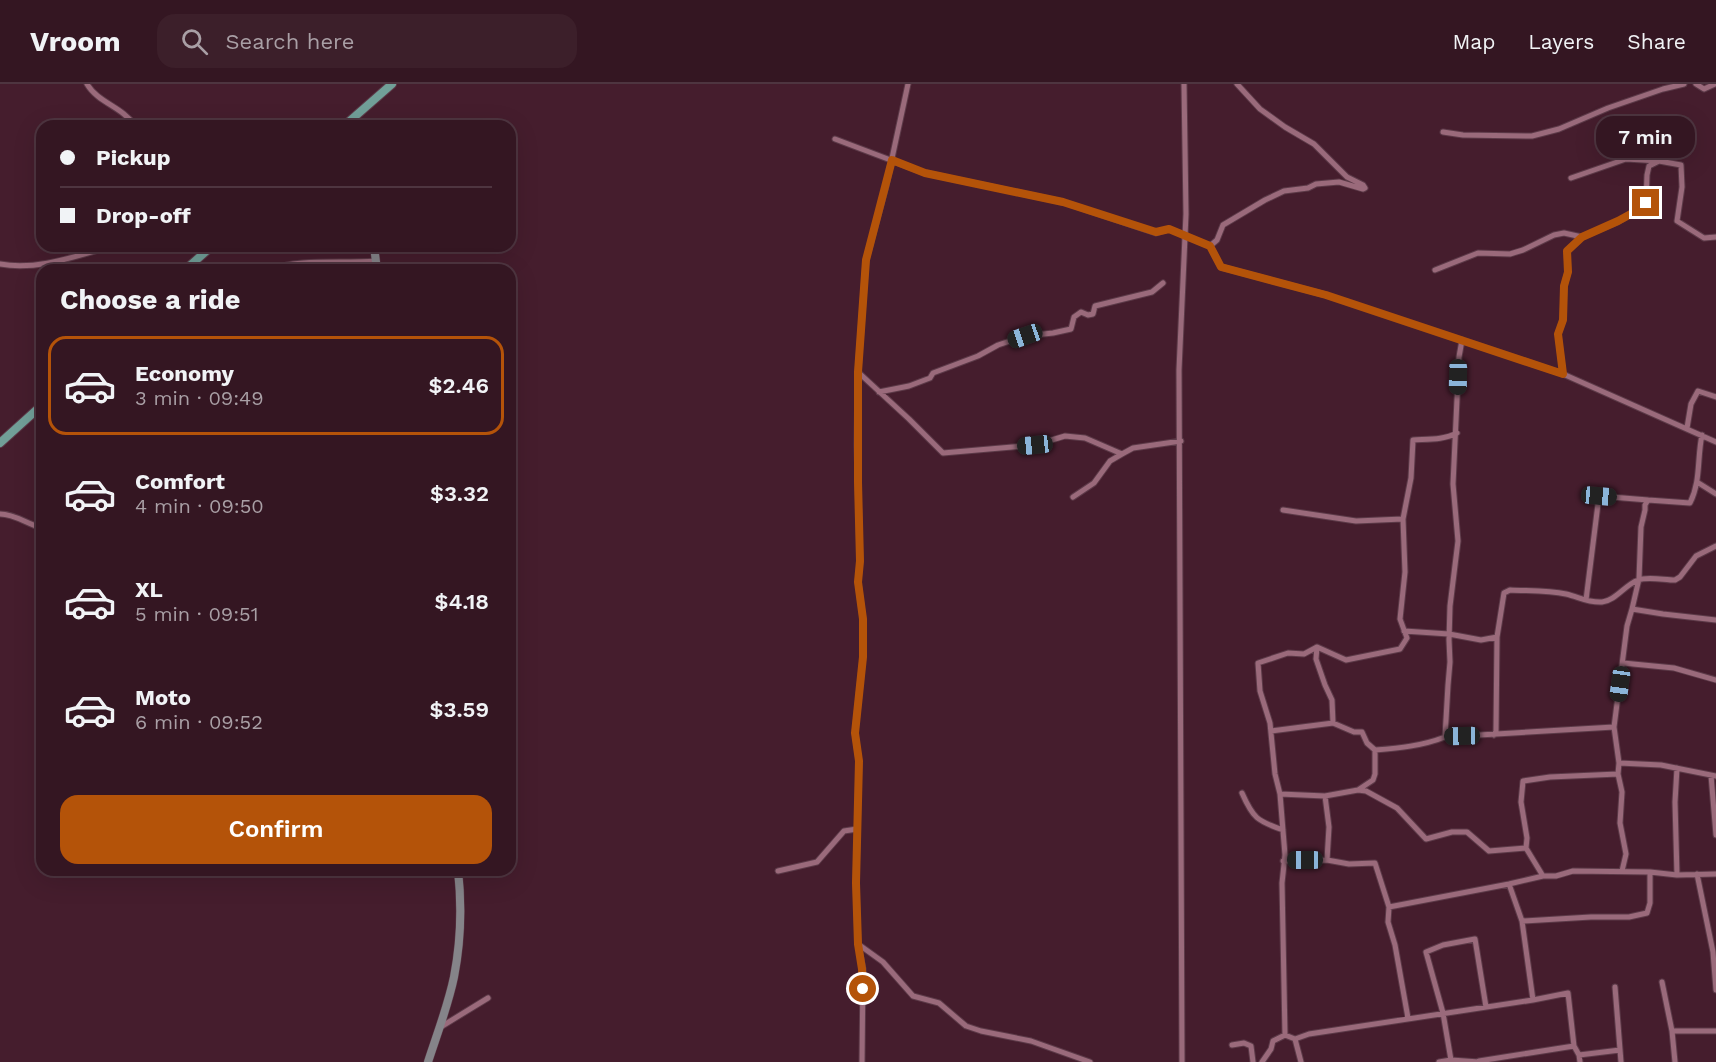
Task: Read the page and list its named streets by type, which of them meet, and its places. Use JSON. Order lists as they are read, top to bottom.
{
  "page": {
    "header": "Vroom",
    "search": "Search here",
    "nav": ["Map", "Layers", "Share"],
    "bubble": "7 min",
    "banner": ["Pickup", "Drop-off"],
    "heading": "Choose a ride",
    "list": [
      {
        "name": "Economy",
        "note": "3 min · 09:49",
        "value": "$2.46"
      },
      {
        "name": "Comfort",
        "note": "4 min · 09:50",
        "value": "$3.32"
      },
      {
        "name": "XL",
        "note": "5 min · 09:51",
        "value": "$4.18"
      },
      {
        "name": "Moto",
        "note": "6 min · 09:52",
        "value": "$3.59"
      }
    ],
    "buttons": "Confirm"
  }
}
